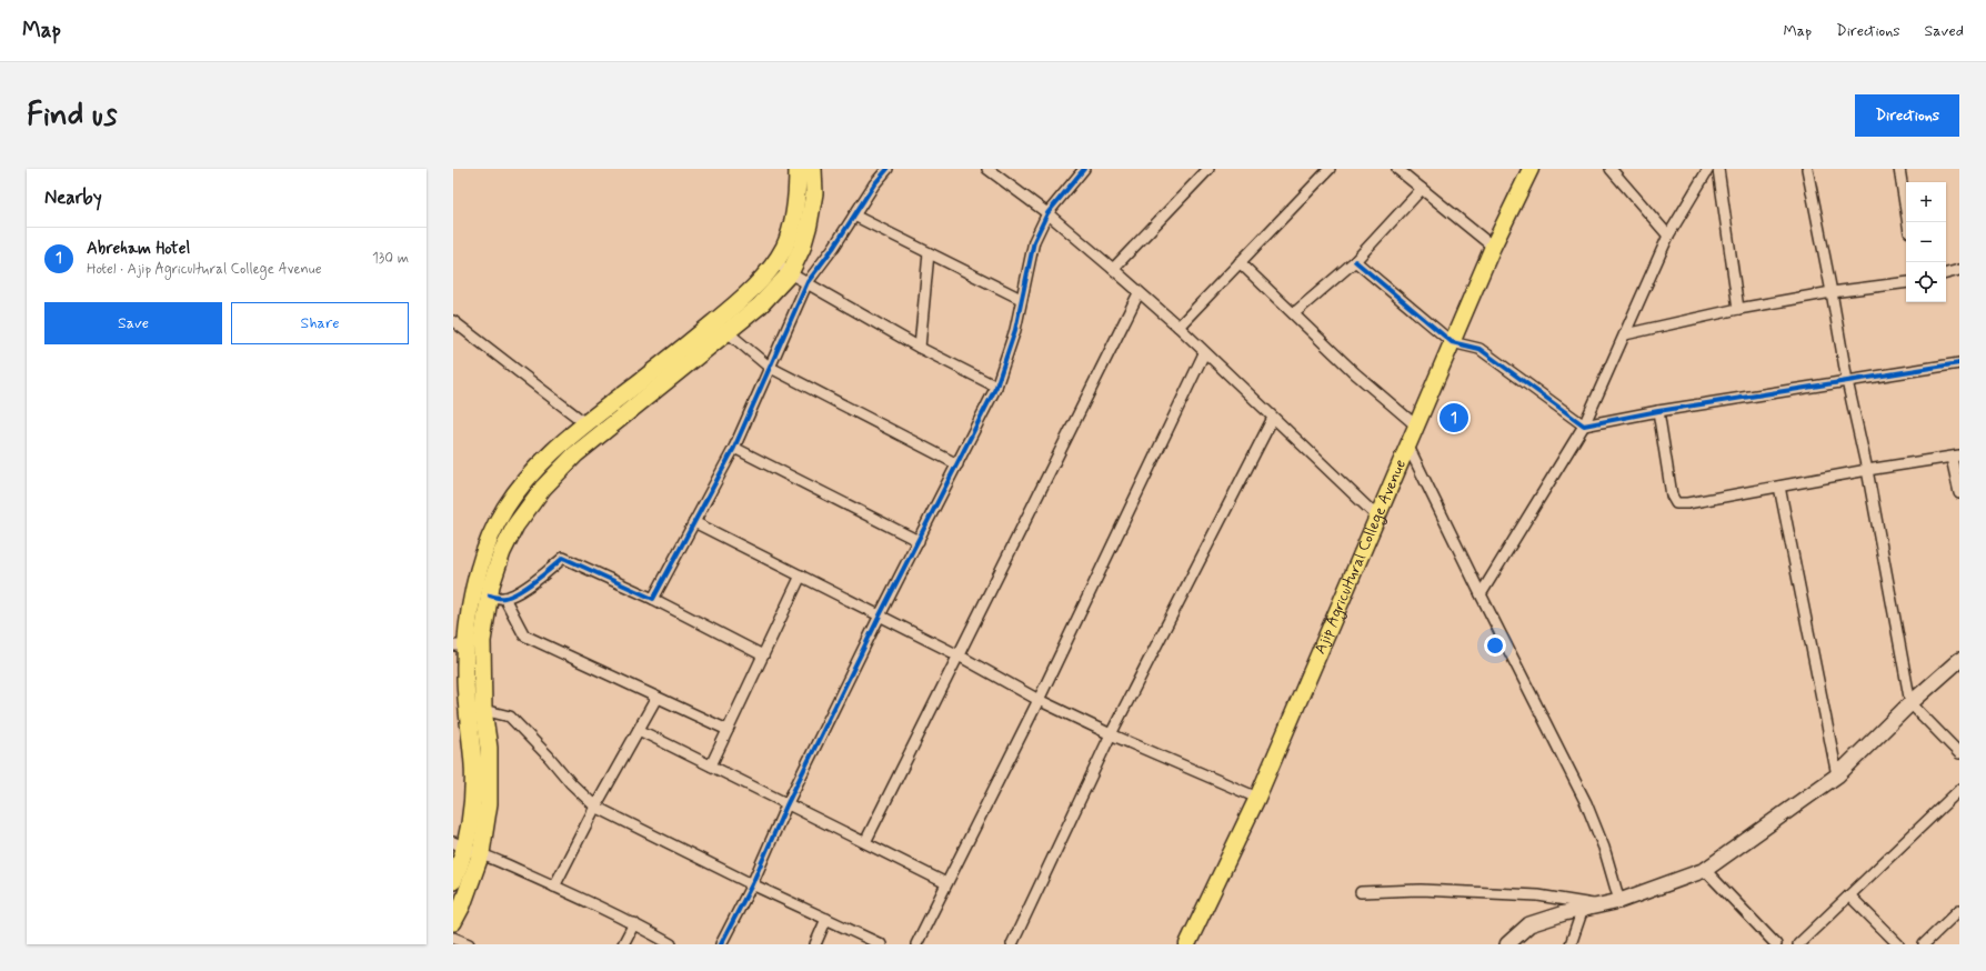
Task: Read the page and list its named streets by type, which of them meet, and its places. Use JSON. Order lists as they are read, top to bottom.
{
  "streets": {
    "main road": ["Ajip Agricultural College Avenue"]
  },
  "page": {
    "header": "Map",
    "nav": ["Map", "Directions", "Saved"],
    "buttons": [
      "Directions",
      ["Save", "Share"]
    ],
    "title": "Find us",
    "heading": "Nearby",
    "map_buttons": ["+", "−"],
    "list": [
      {
        "mark": "1",
        "name": "Abreham Hotel",
        "note": "Hotel · Ajip Agricultural College Avenue",
        "value": "130 m"
      }
    ],
    "pins": "1"
  }
}
